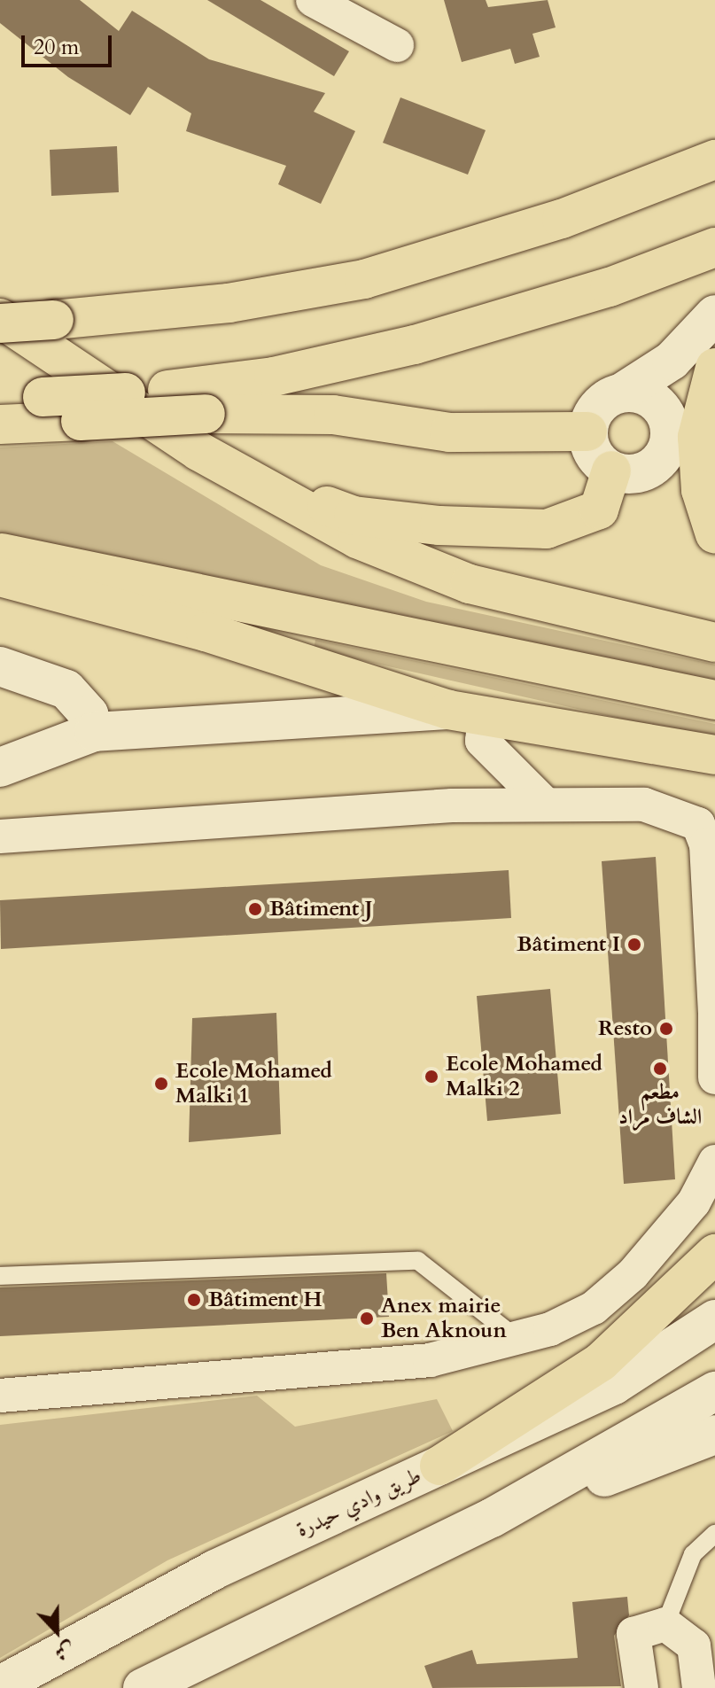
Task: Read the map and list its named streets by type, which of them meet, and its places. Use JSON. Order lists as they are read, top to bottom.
{
  "streets": {
    "main road": ["طريق وادي حيدرة"]
  },
  "places": [
    "Bâtiment J",
    "Bâtiment I",
    "Resto",
    "مطعم الشاف مراد",
    "Ecole Mohamed Malki 2",
    "Ecole Mohamed Malki 1",
    "Bâtiment H",
    "Anex mairie Ben Aknoun"
  ],
  "scale_bar": "20 m",
  "north": "bottom"
}
